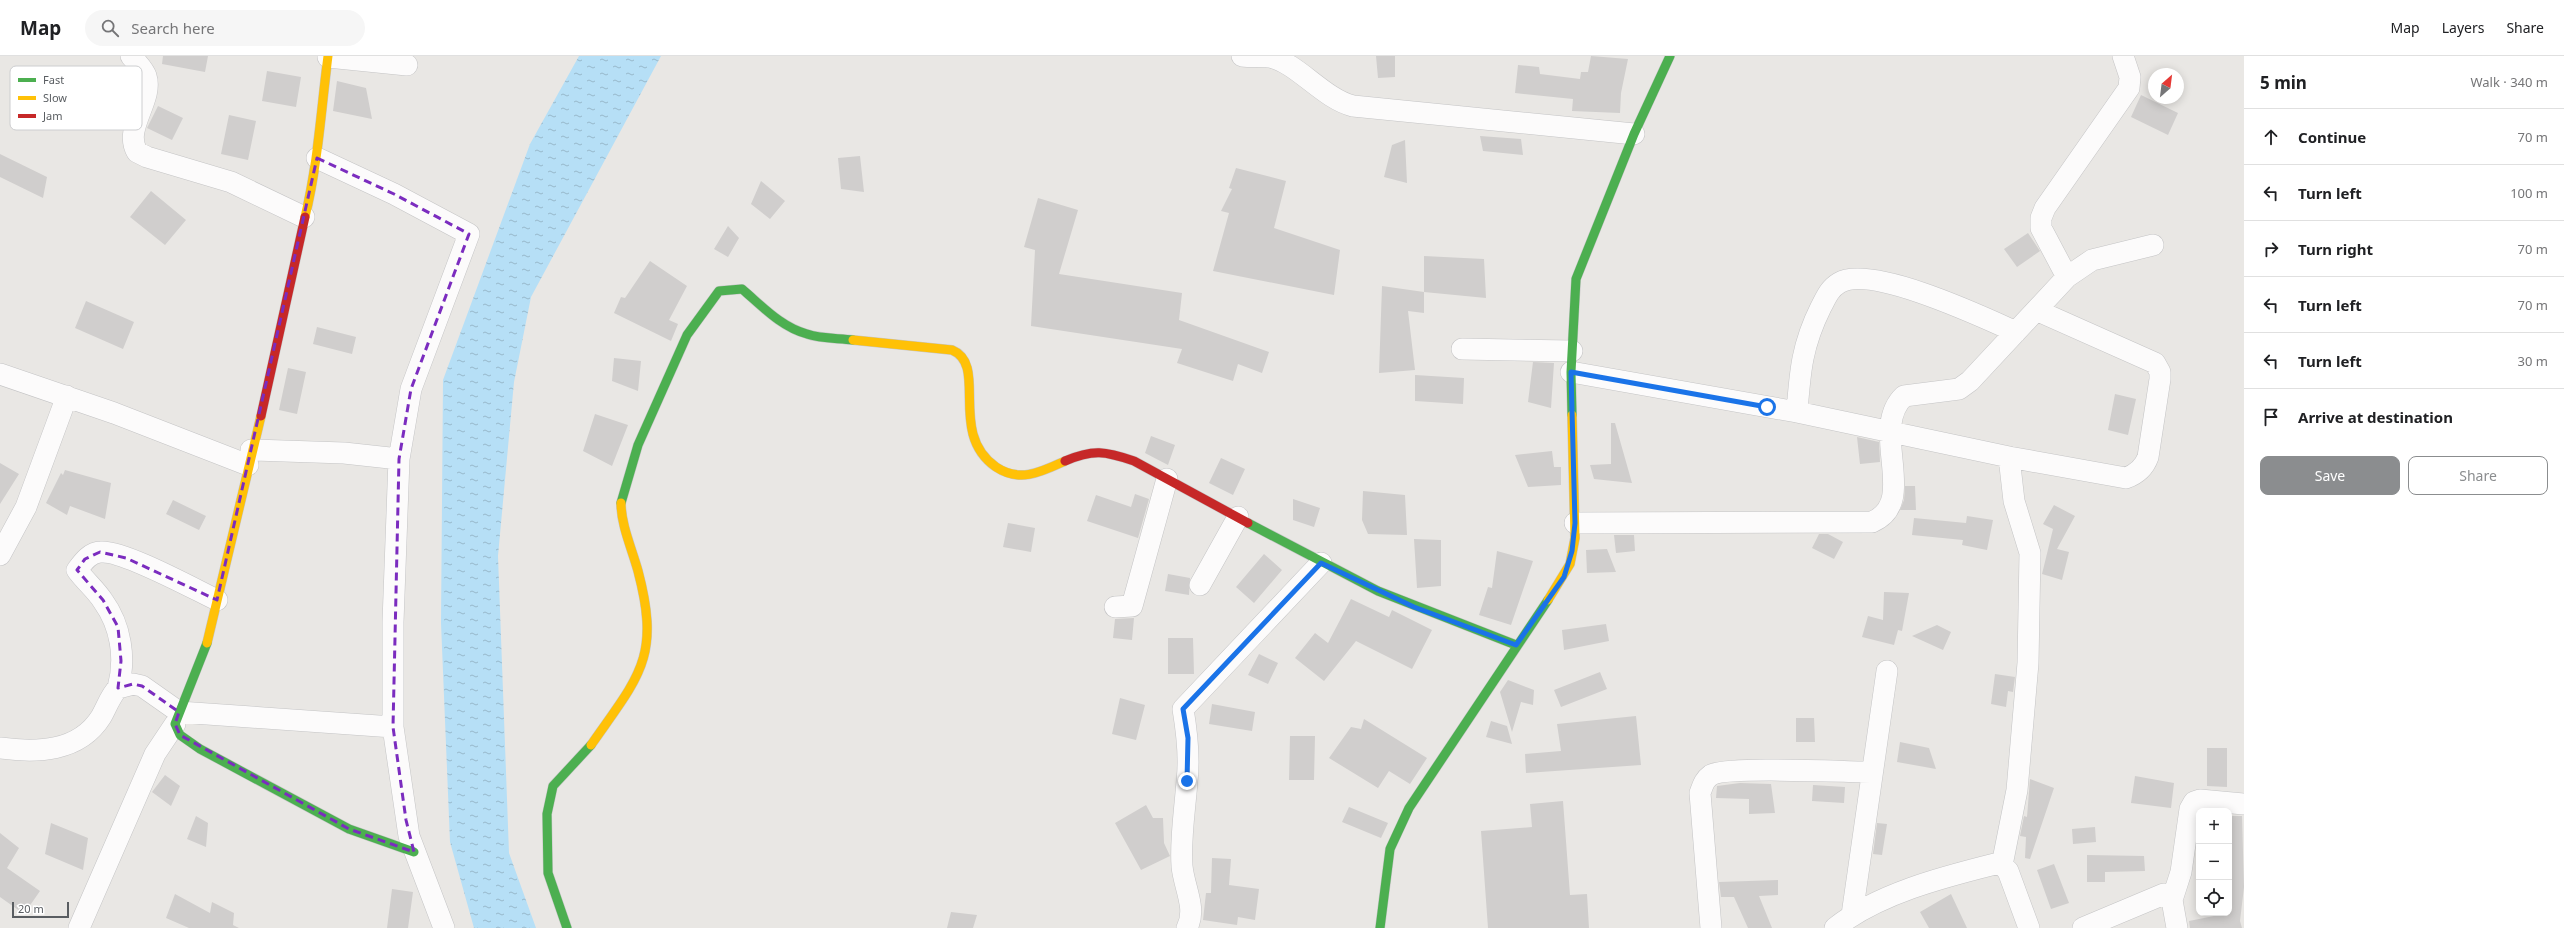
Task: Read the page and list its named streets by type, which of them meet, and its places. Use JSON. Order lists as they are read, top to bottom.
{
  "legend": ["Fast", "Slow", "Jam"],
  "scale_bar": "20 m",
  "north": "top right",
  "page": {
    "header": "Map",
    "search": "Search here",
    "nav": ["Map", "Layers", "Share"],
    "heading": ["5 min", "Walk · 340 m"],
    "list": [
      ["Continue", "70 m"],
      ["Turn left", "100 m"],
      ["Turn right", "70 m"],
      ["Turn left", "70 m"],
      ["Turn left", "30 m"],
      "Arrive at destination"
    ],
    "buttons": ["Save", "Share"],
    "map_buttons": ["+", "−"],
    "scale": "20 m"
  }
}
